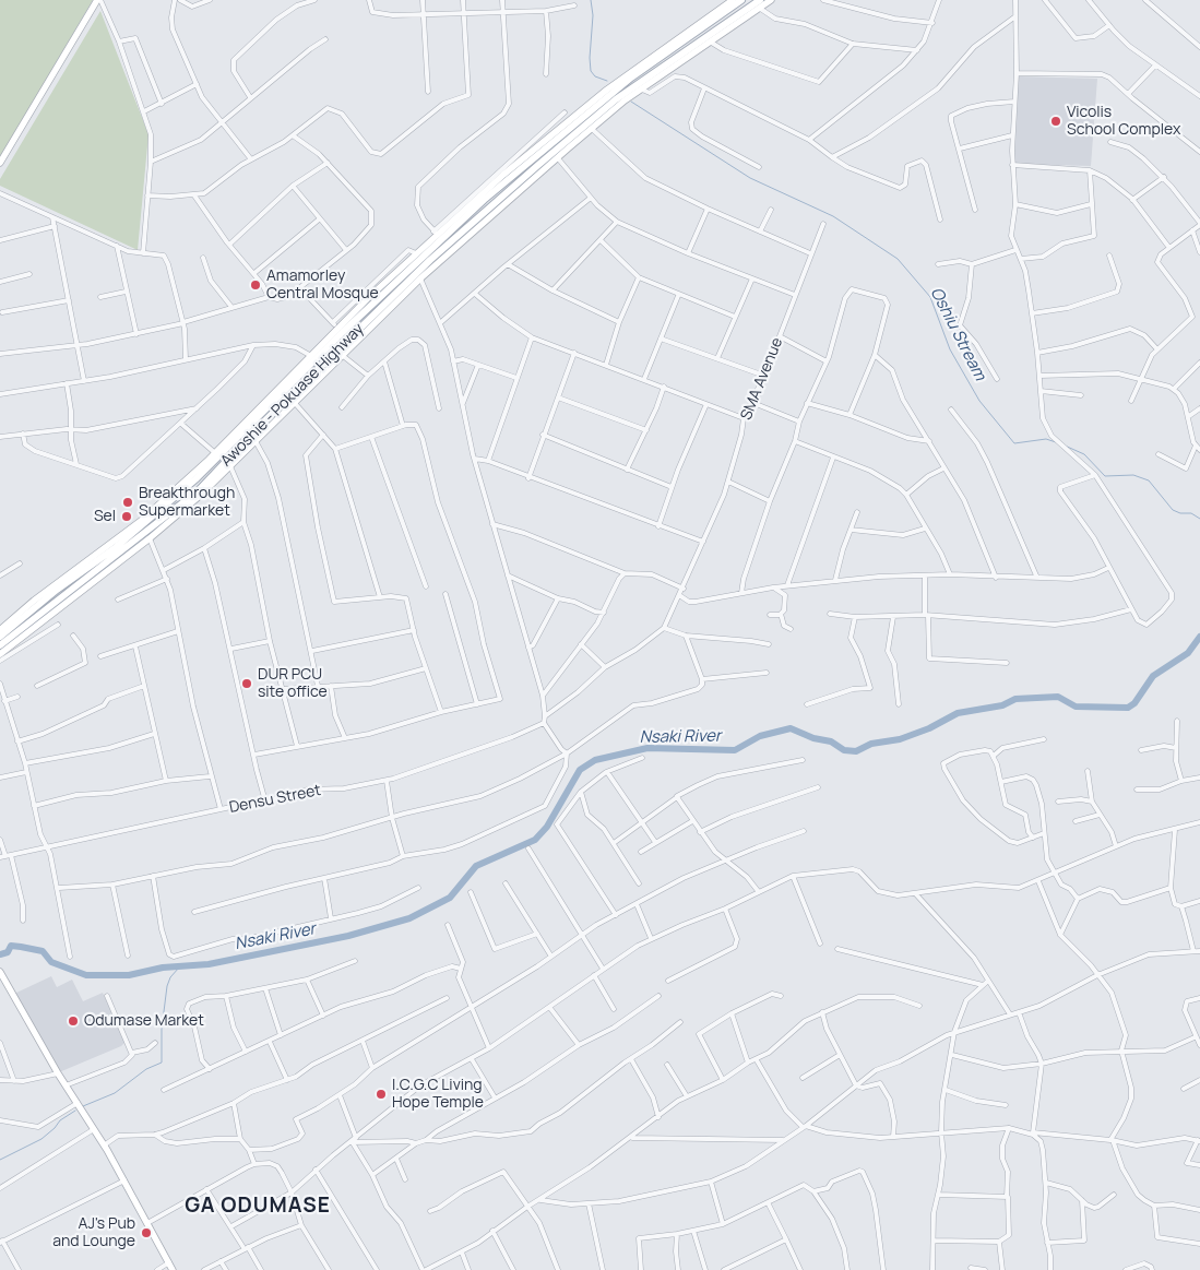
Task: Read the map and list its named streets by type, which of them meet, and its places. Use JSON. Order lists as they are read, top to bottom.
{
  "streets": {
    "main road": ["Awoshie - Pokuase Highway"],
    "street": ["SMA Avenue", "Densu Street"]
  },
  "districts": ["GA ODUMASE"],
  "water": ["Oshiu Stream", "Nsaki River"],
  "places": [
    "Vicolis School Complex",
    "Amamorley Central Mosque",
    "Breakthrough Supermarket",
    "Sel",
    "DUR PCU site office",
    "Odumase Market",
    "I.C.G.C Living Hope Temple",
    "AJ's Pub and Lounge"
  ]
}
